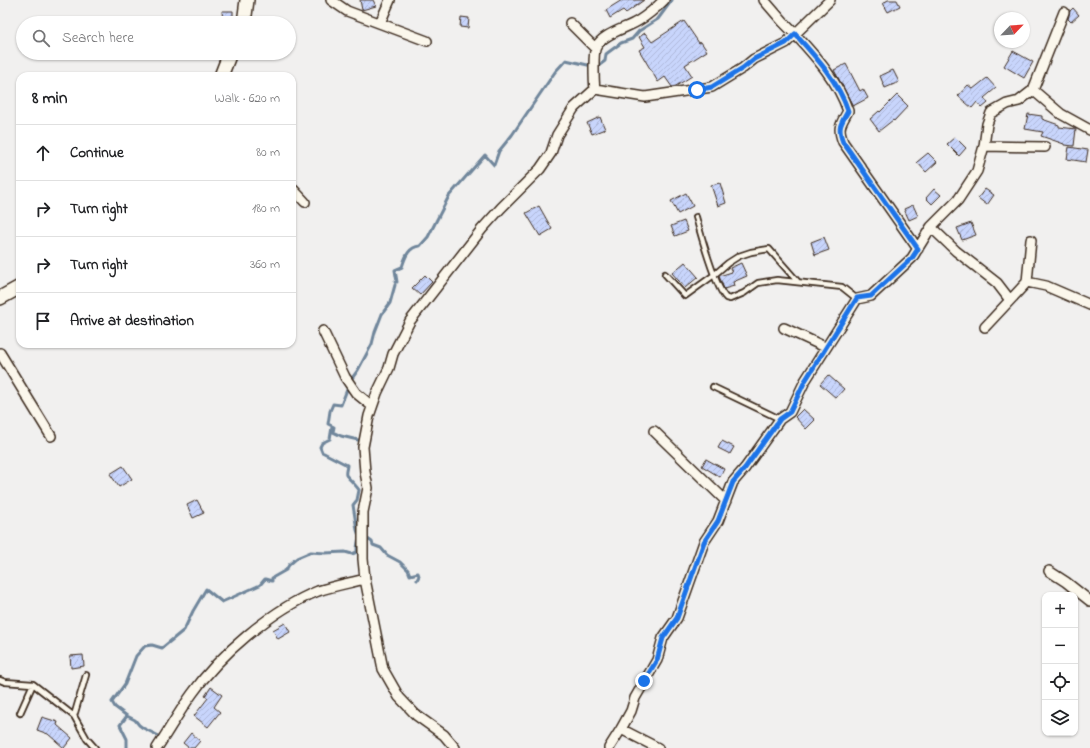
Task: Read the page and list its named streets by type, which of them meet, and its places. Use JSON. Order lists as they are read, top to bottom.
{
  "north": "top right",
  "page": {
    "search": "Search here",
    "heading": ["8 min", "Walk · 620 m"],
    "list": [
      ["Continue", "80 m"],
      ["Turn right", "180 m"],
      ["Turn right", "360 m"],
      "Arrive at destination"
    ],
    "map_buttons": ["+", "−"]
  }
}
